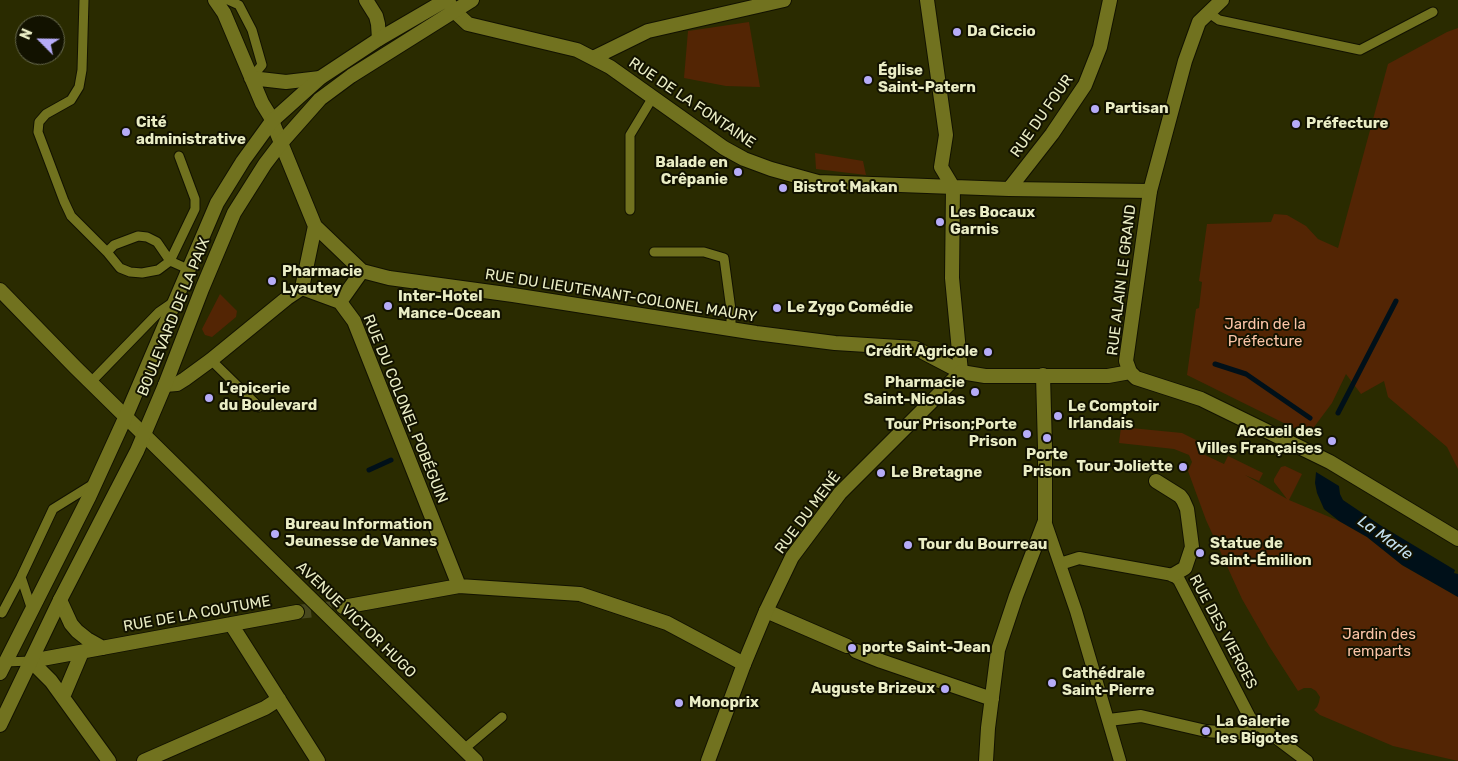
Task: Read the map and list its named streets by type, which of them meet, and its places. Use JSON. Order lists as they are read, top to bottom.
{
  "streets": {
    "street": [
      "RUE DE LA FONTAINE",
      "RUE DU FOUR",
      "RUE ALAIN LE GRAND",
      "RUE DU LIEUTENANT-COLONEL MAURY",
      "BOULEVARD DE LA PAIX",
      "RUE DU COLONEL POBÉGUIN",
      "RUE DU MENÉ",
      "RUE DE LA COUTUME",
      "AVENUE VICTOR HUGO",
      "RUE DES VIERGES"
    ]
  },
  "crossings": [
    ["RUE DE LA FONTAINE", "RUE DU FOUR"],
    ["RUE DE LA FONTAINE", "RUE ALAIN LE GRAND"],
    ["RUE DE LA FONTAINE", "BOULEVARD DE LA PAIX"],
    ["RUE ALAIN LE GRAND", "RUE DU LIEUTENANT-COLONEL MAURY"],
    ["RUE DU LIEUTENANT-COLONEL MAURY", "RUE DU MENÉ"],
    ["BOULEVARD DE LA PAIX", "RUE DE LA COUTUME"],
    ["BOULEVARD DE LA PAIX", "AVENUE VICTOR HUGO"]
  ],
  "water": ["La Marle"],
  "parks": ["Jardin de la Préfecture", "Jardin des remparts"],
  "places": [
    "Da Ciccio",
    "Église Saint-Patern",
    "Partisan",
    "Préfecture",
    "Cité administrative",
    "Balade en Crêpanie",
    "Bistrot Makan",
    "Les Bocaux Garnis",
    "Pharmacie Lyautey",
    "Inter-Hotel Mance-Ocean",
    "Le Zygo Comédie",
    "Crédit Agricole",
    "Pharmacie Saint-Nicolas",
    "L’epicerie du Boulevard",
    "Le Comptoir Irlandais",
    "Tour Prison;Porte Prison",
    "Porte Prison",
    "Accueil des Villes Françaises",
    "Tour Joliette",
    "Le Bretagne",
    "Bureau Information Jeunesse de Vannes",
    "Tour du Bourreau",
    "Statue de Saint-Émilion",
    "porte Saint-Jean",
    "Cathédrale Saint-Pierre",
    "Auguste Brizeux",
    "Monoprix",
    "La Galerie les Bigotes"
  ],
  "north": "top left"
}
